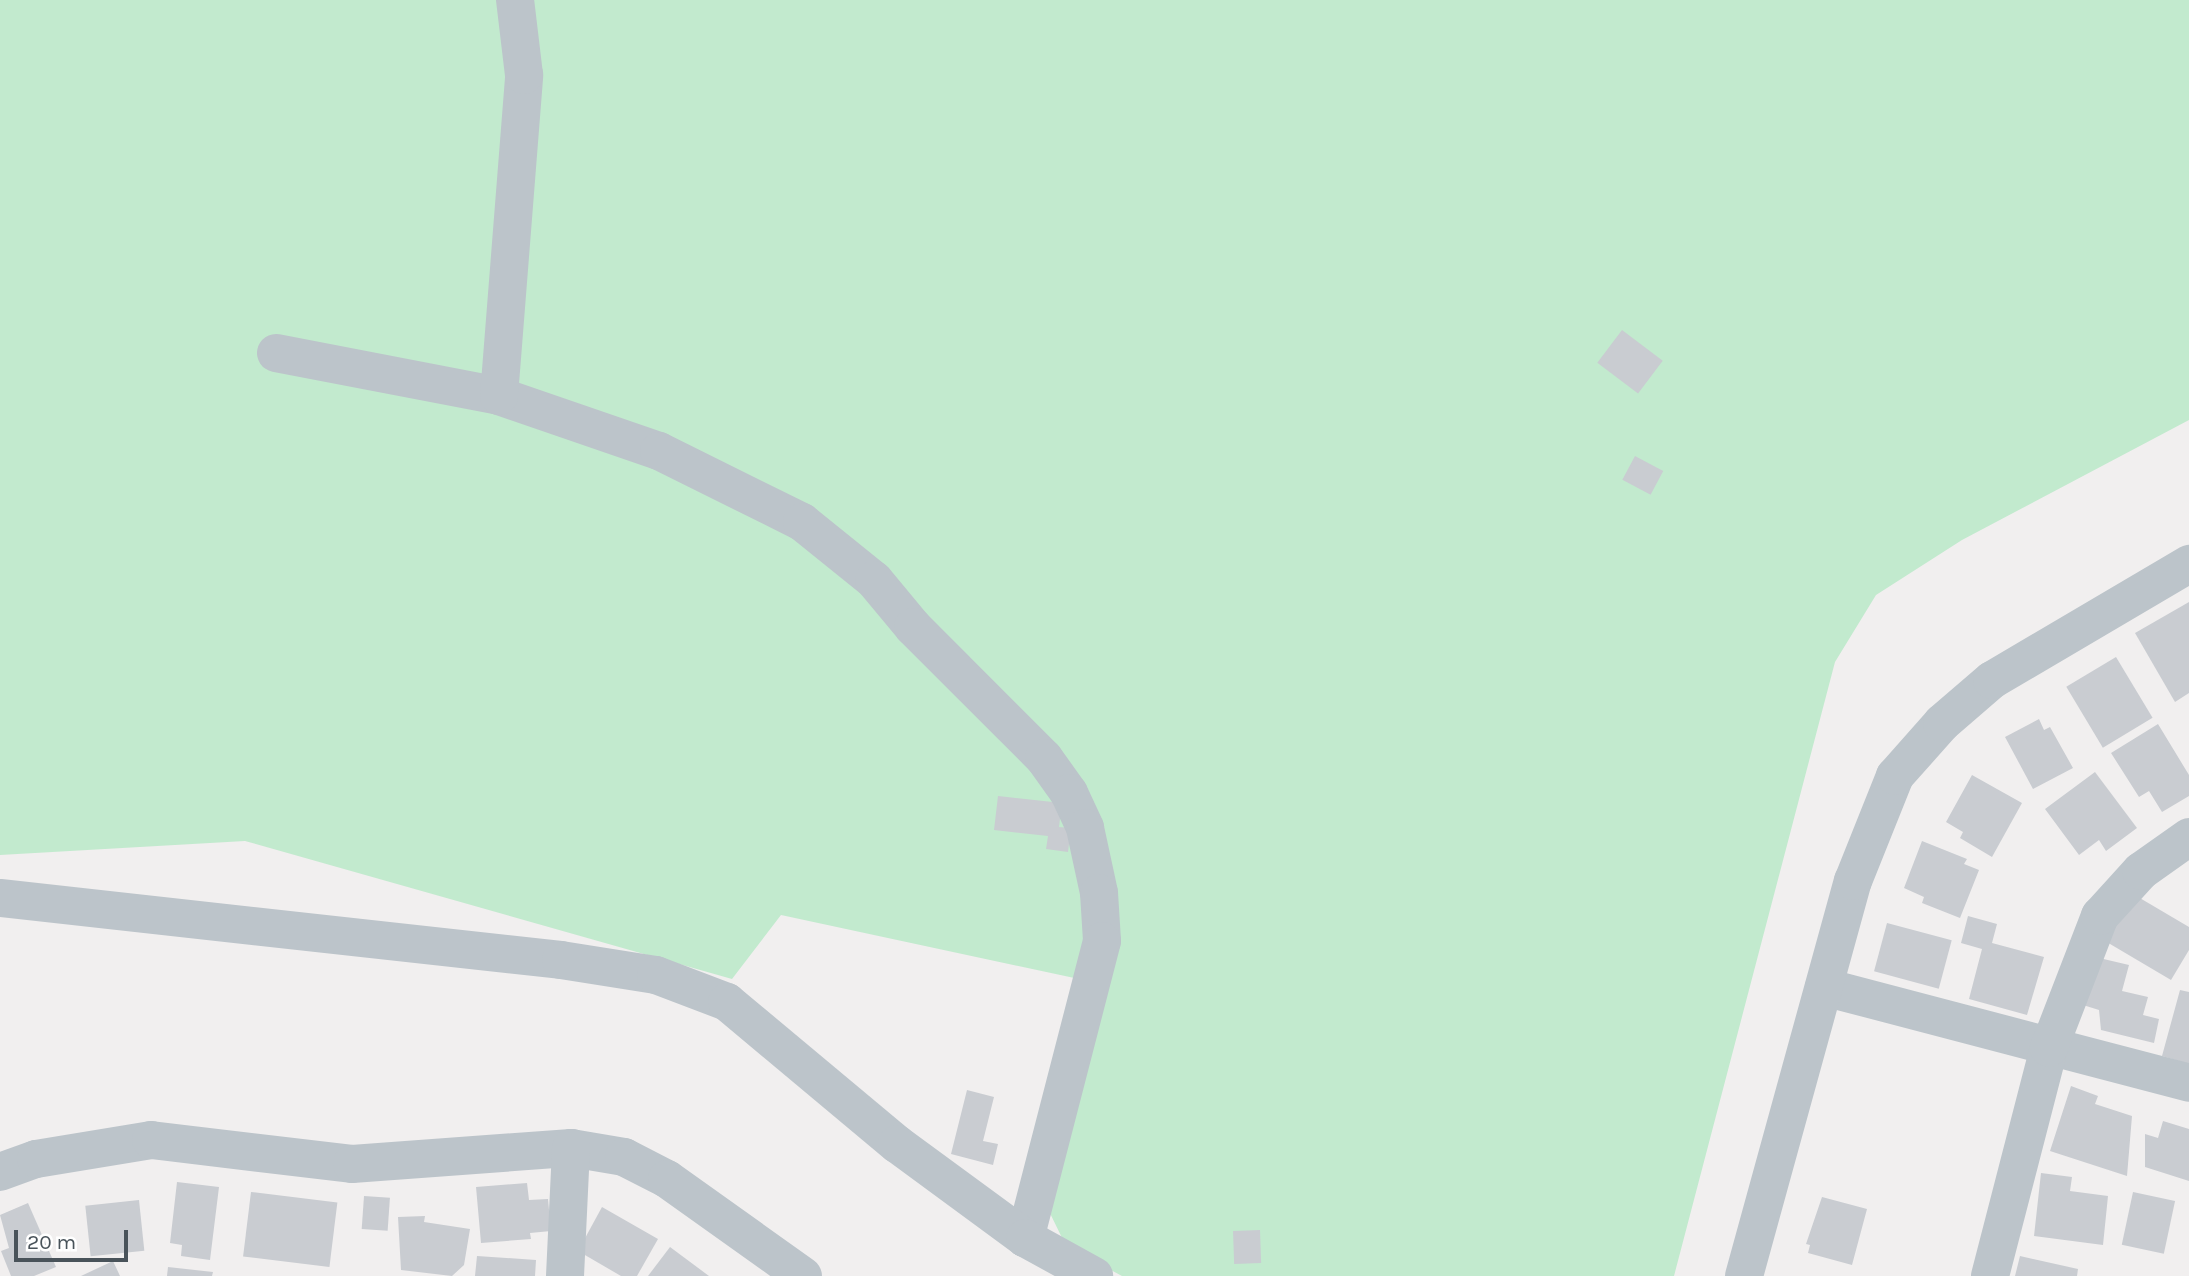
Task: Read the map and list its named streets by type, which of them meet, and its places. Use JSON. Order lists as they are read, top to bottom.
{
  "scale_bar": "20 m"
}
